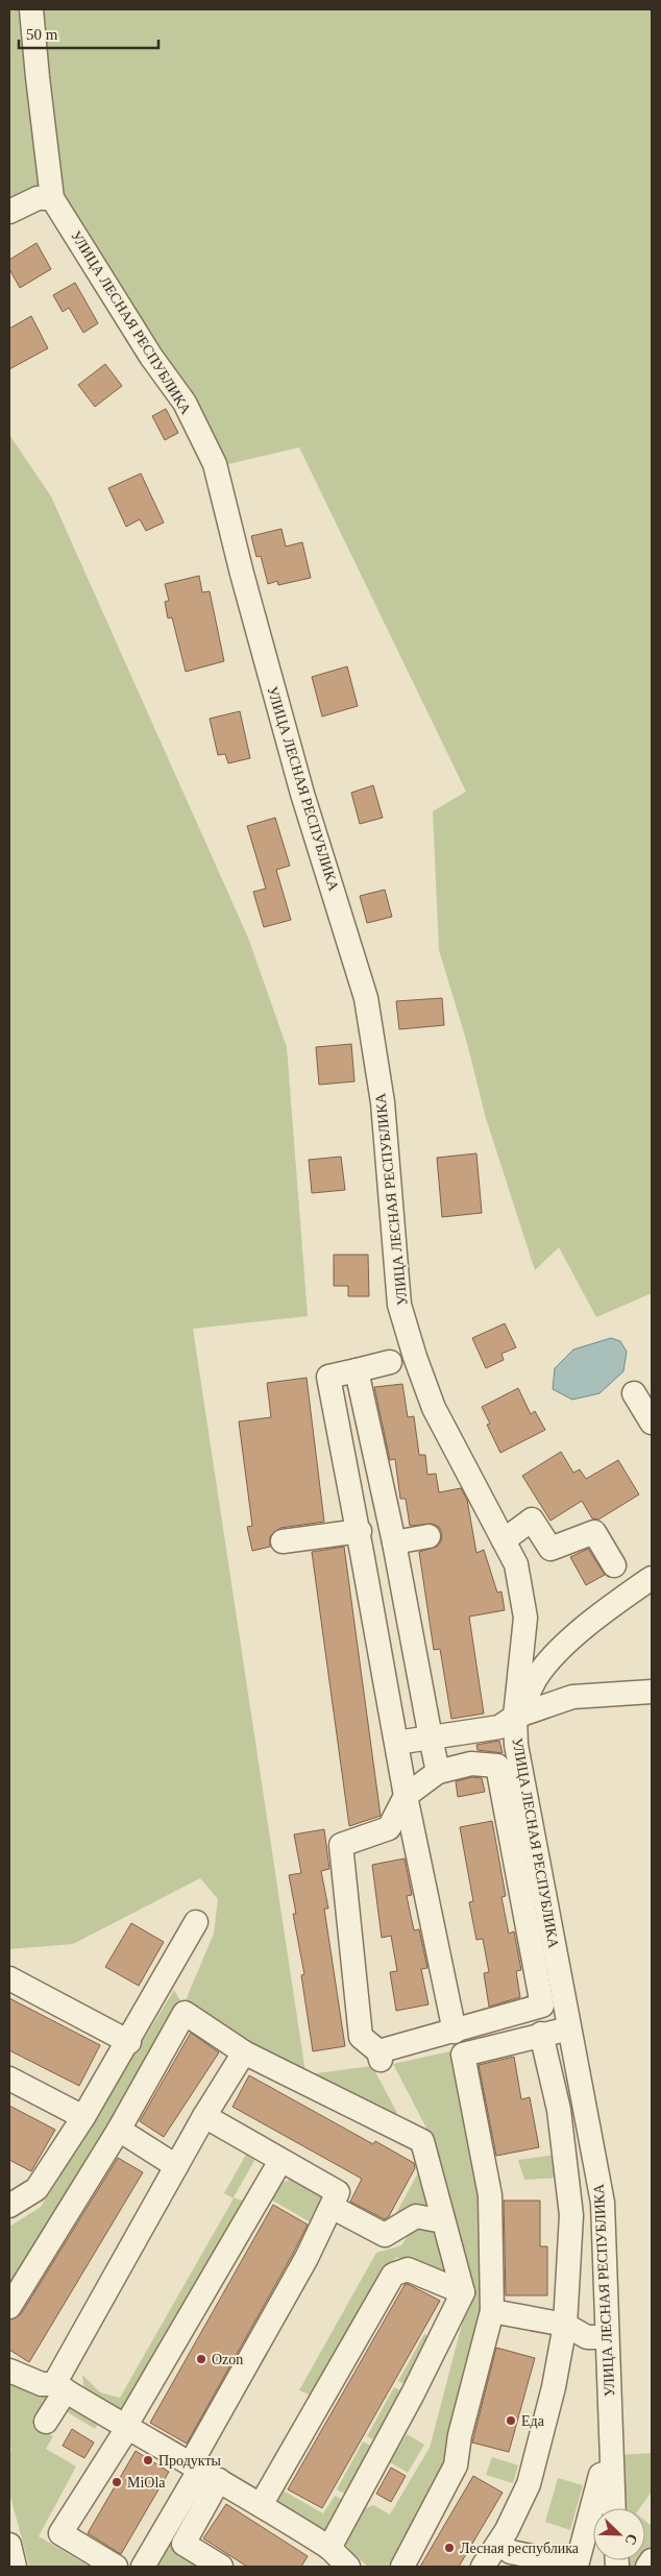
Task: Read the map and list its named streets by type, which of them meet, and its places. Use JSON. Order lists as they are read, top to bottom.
{
  "streets": {
    "street": ["УЛИЦА ЛЕСНАЯ РЕСПУБЛИКА"]
  },
  "places": [
    "Ozon",
    "Еда",
    "Продукты",
    "MiOla",
    "Лесная республика"
  ],
  "scale_bar": "50 m",
  "north": "bottom right"
}
